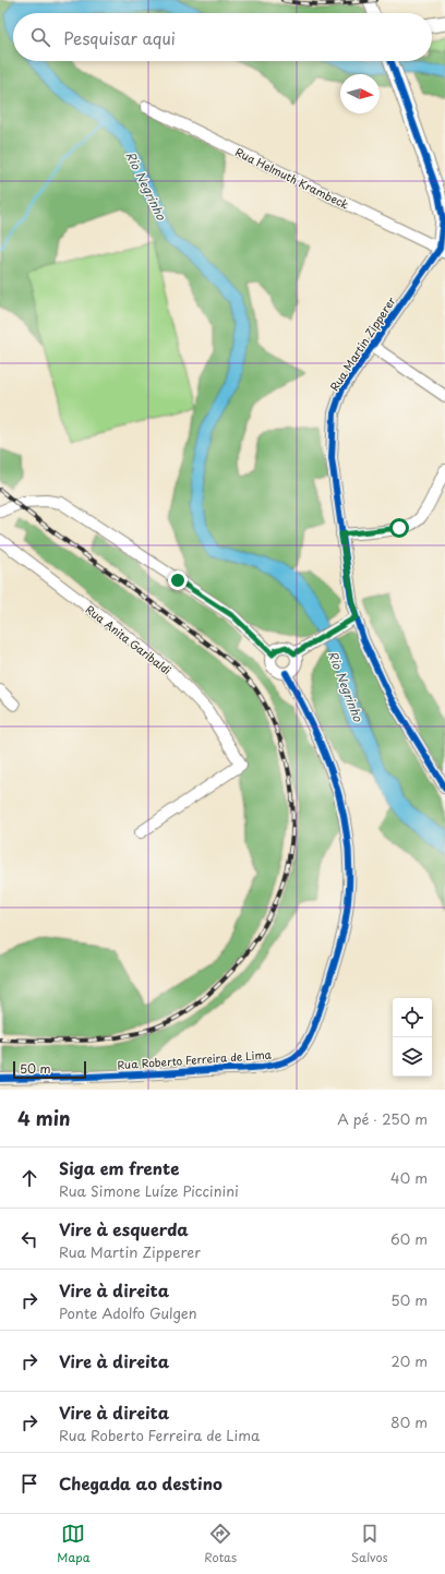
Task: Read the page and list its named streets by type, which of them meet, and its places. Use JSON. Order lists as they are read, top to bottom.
{
  "streets": {
    "street": [
      "Rua Helmuth Krambeck",
      "Rua Martin Zipperer",
      "Rua Anita Garibaldi",
      "Rua Roberto Ferreira de Lima"
    ]
  },
  "crossings": [
    ["Rua Helmuth Krambeck", "Rua Martin Zipperer"]
  ],
  "water": ["Rio Negrinho"],
  "scale_bar": "50 m",
  "north": "right",
  "page": {
    "search": "Pesquisar aqui",
    "scale": "50 m",
    "heading": ["4 min", "A pé · 250 m"],
    "list": [
      ["Siga em frente", "Rua Simone Luíze Piccinini", "40 m"],
      ["Vire à esquerda", "Rua Martin Zipperer", "60 m"],
      ["Vire à direita", "Ponte Adolfo Gulgen", "50 m"],
      ["Vire à direita", "20 m"],
      ["Vire à direita", "Rua Roberto Ferreira de Lima", "80 m"],
      "Chegada ao destino"
    ],
    "nav": ["Mapa", "Rotas", "Salvos"]
  }
}
